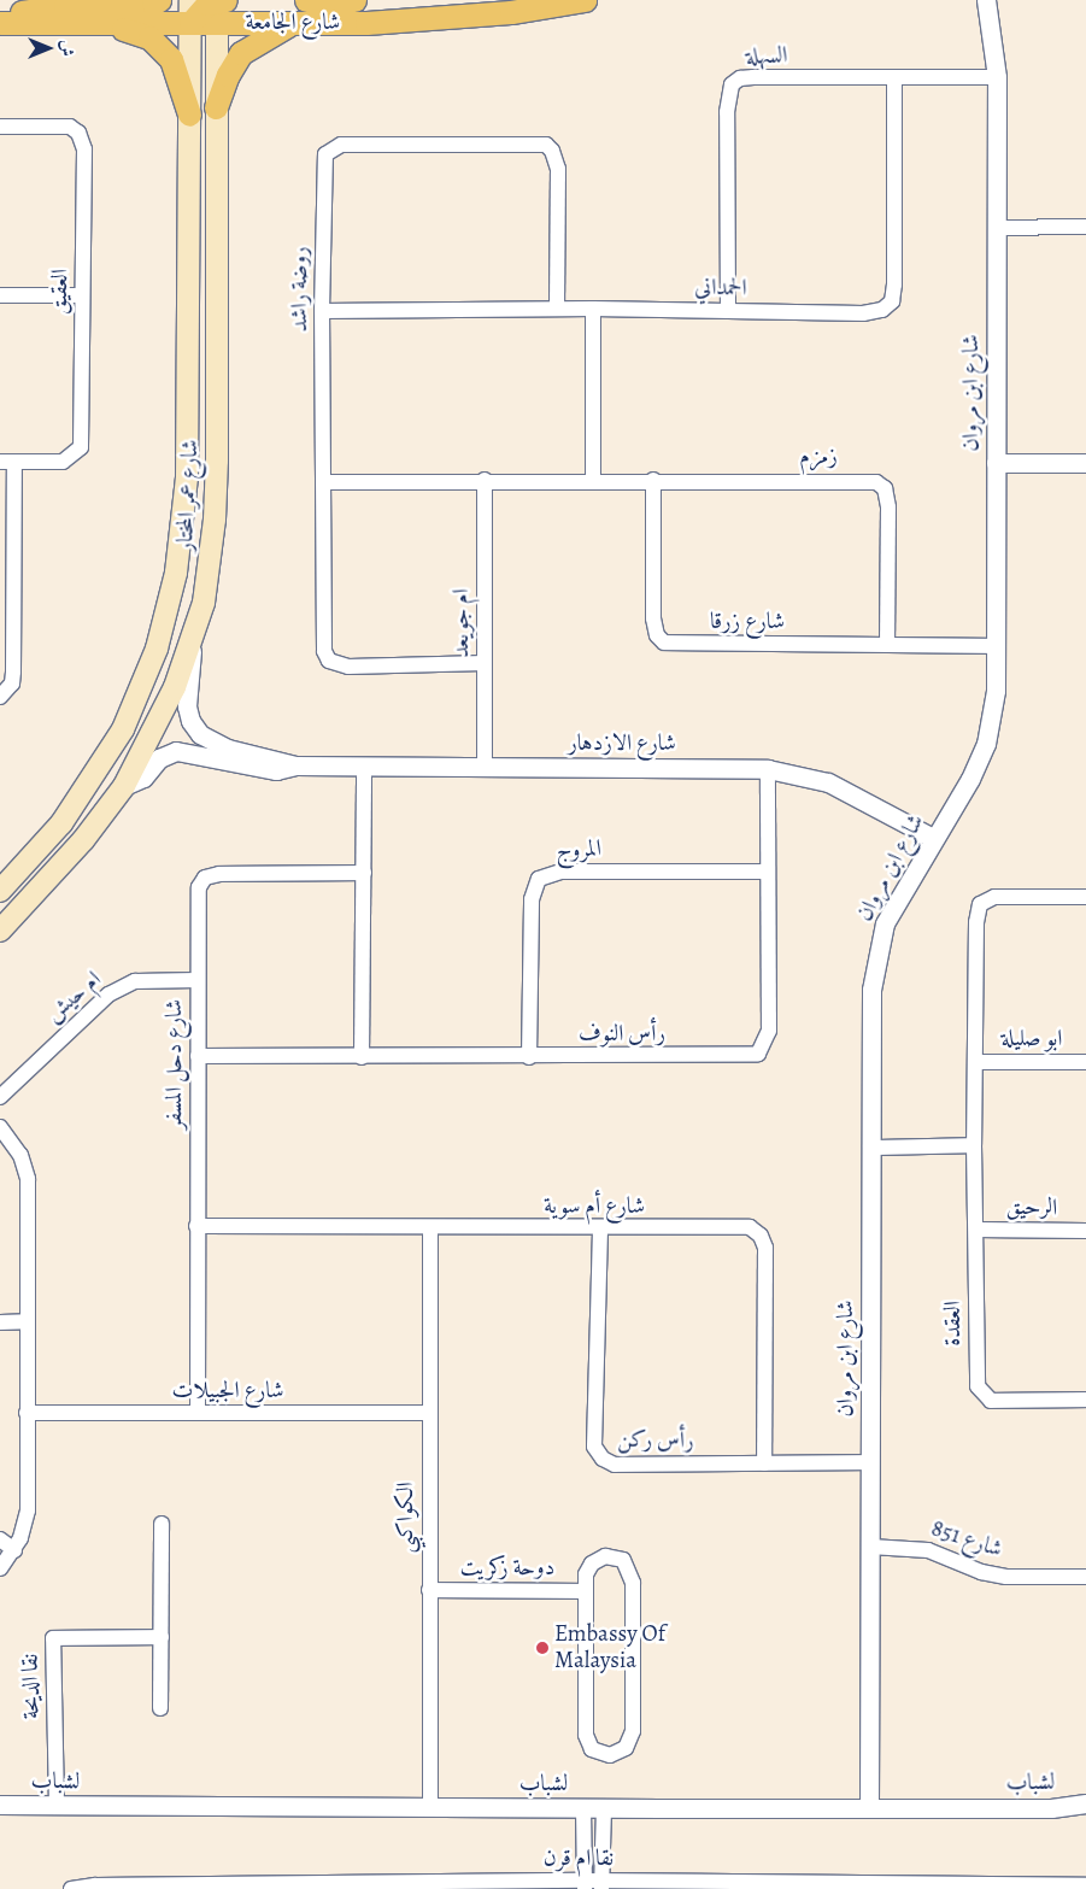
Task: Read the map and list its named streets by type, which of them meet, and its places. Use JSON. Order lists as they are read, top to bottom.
{
  "streets": {
    "main road": ["شارع الجامعة", "شارع عمر المختار"],
    "street": [
      "السهلة",
      "الحمداني",
      "روضة راشد",
      "العقيق",
      "شارع ابن مروان",
      "زمزم",
      "شارع زرقا",
      "ام جويعد",
      "شارع الازدهار",
      "المروج",
      "ام حيش",
      "رأس النوف",
      "ابو صليلة",
      "شارع دحل المسفر",
      "شارع أم سوية",
      "الرحيق",
      "العقدة",
      "شارع الجبيلات",
      "رأس ركن",
      "الكواكبي",
      "شارع 851",
      "دوحة زكريت",
      "نقا الديحة",
      "لشباب",
      "نقا ام قرن"
    ]
  },
  "crossings": [
    ["شارع الجامعة", "شارع عمر المختار"],
    ["السهلة", "الحمداني"],
    ["السهلة", "شارع ابن مروان"],
    ["الحمداني", "روضة راشد"],
    ["روضة راشد", "زمزم"],
    ["روضة راشد", "ام جويعد"],
    ["شارع ابن مروان", "شارع زرقا"],
    ["شارع ابن مروان", "شارع الازدهار"],
    ["شارع ابن مروان", "رأس ركن"],
    ["شارع ابن مروان", "شارع 851"],
    ["شارع ابن مروان", "لشباب"],
    ["زمزم", "شارع زرقا"],
    ["زمزم", "ام جويعد"],
    ["شارع عمر المختار", "شارع الازدهار"],
    ["ام جويعد", "شارع الازدهار"],
    ["شارع الازدهار", "رأس النوف"],
    ["المروج", "رأس النوف"],
    ["ام حيش", "شارع دحل المسفر"],
    ["رأس النوف", "شارع دحل المسفر"],
    ["ابو صليلة", "العقدة"],
    ["شارع دحل المسفر", "شارع أم سوية"],
    ["شارع دحل المسفر", "شارع الجبيلات"],
    ["شارع أم سوية", "رأس ركن"],
    ["شارع أم سوية", "الكواكبي"],
    ["الرحيق", "العقدة"],
    ["شارع الجبيلات", "الكواكبي"],
    ["الكواكبي", "دوحة زكريت"],
    ["الكواكبي", "لشباب"],
    ["نقا الديحة", "لشباب"]
  ],
  "places": ["Embassy Of Malaysia"],
  "north": "right"
}
